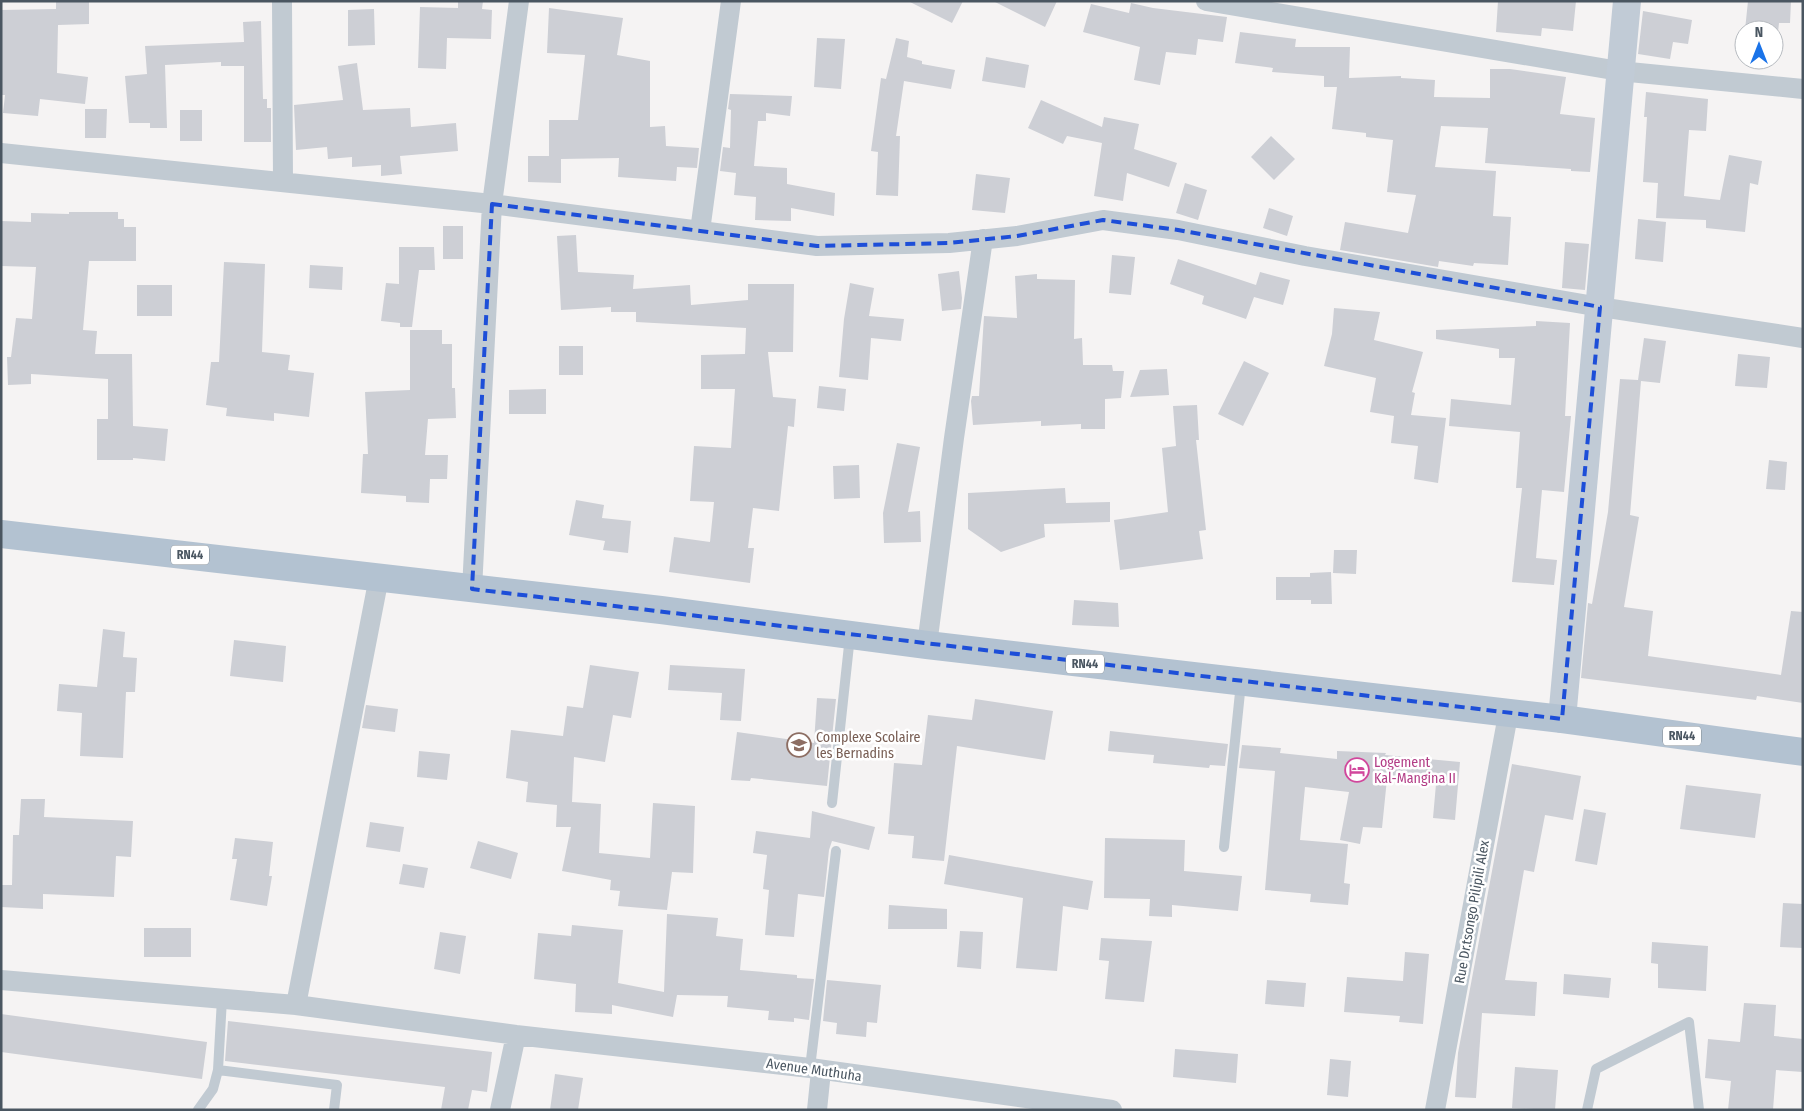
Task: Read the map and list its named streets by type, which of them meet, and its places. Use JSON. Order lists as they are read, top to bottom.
{
  "streets": {
    "main road": ["RN44"],
    "street": ["Rue Dr.tsongo Pilipili Alex", "Avenue Muthuha"]
  },
  "crossings": [
    ["RN44", "Rue Dr.tsongo Pilipili Alex"]
  ],
  "places": {
    "school or university": ["Complexe Scolaire les Bernadins"],
    "hotel": ["Logement Kal-Mangina II"]
  },
  "north": "top"
}
